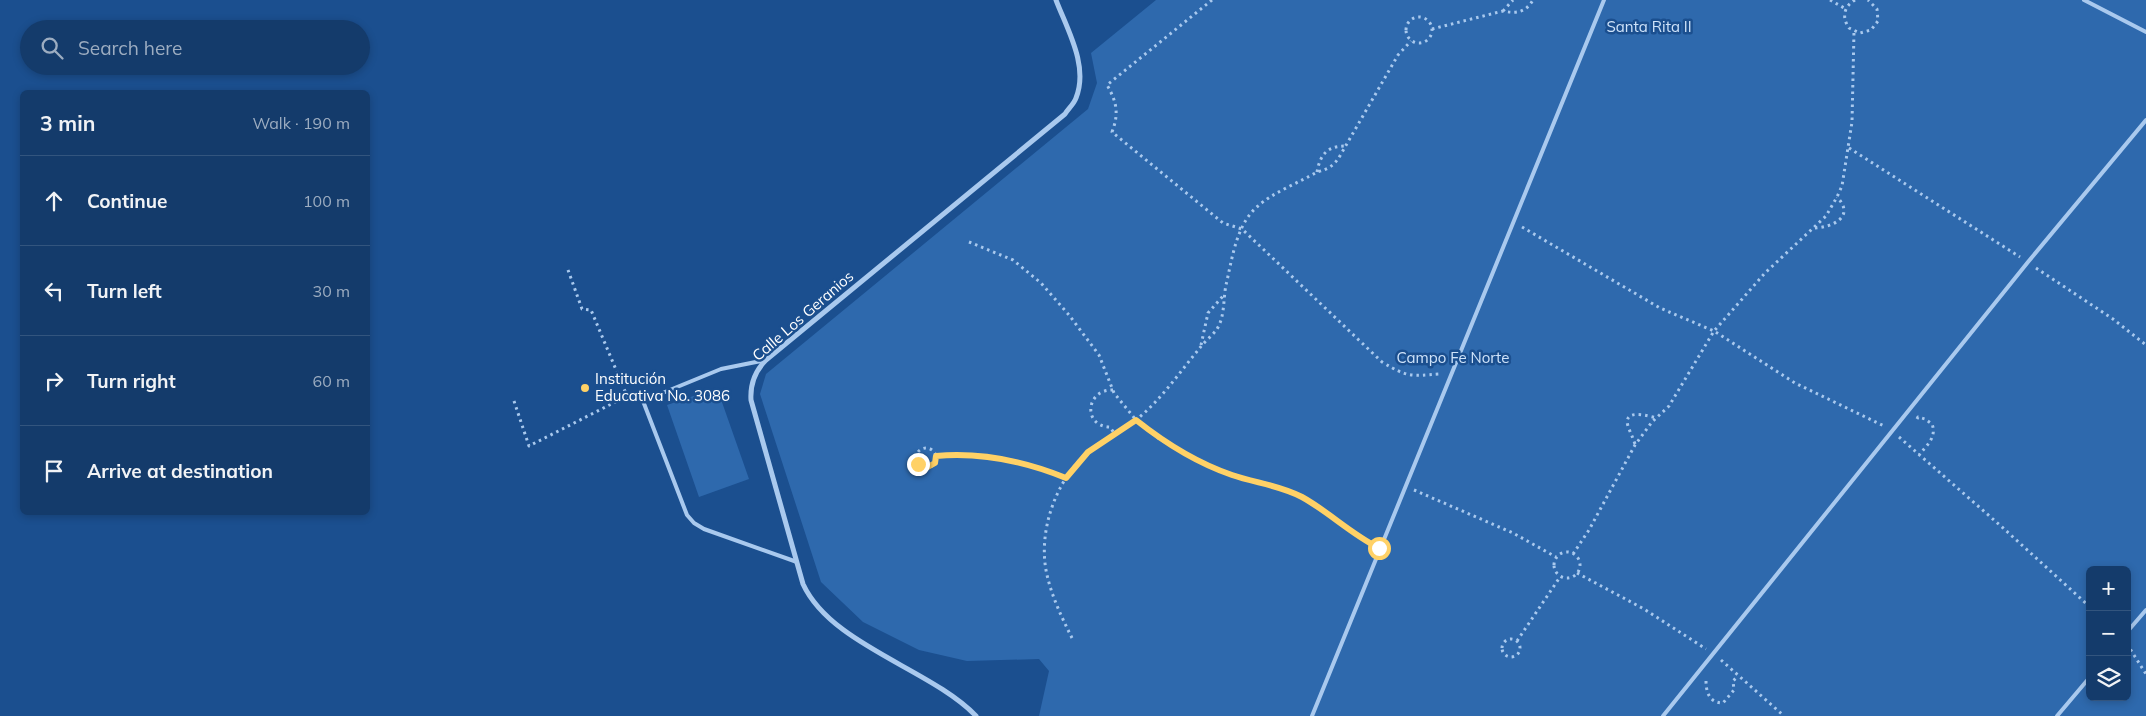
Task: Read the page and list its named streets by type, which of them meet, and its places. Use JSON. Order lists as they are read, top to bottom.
{
  "streets": {
    "street": ["Calle Los Geranios"]
  },
  "parks": ["Santa Rita II", "Campo Fe Norte"],
  "places": ["Institución Educativa No. 3086"],
  "page": {
    "search": "Search here",
    "heading": ["3 min", "Walk · 190 m"],
    "list": [
      ["Continue", "100 m"],
      ["Turn left", "30 m"],
      ["Turn right", "60 m"],
      "Arrive at destination"
    ],
    "map_buttons": ["+", "−"]
  }
}
